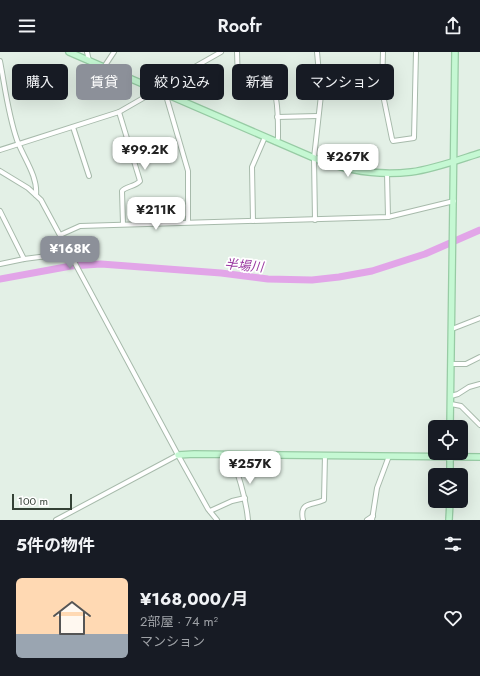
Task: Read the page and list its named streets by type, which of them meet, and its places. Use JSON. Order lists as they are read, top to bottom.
{
  "water": ["半場川"],
  "scale_bar": "100 m",
  "page": {
    "header": "Roofr",
    "chip": [
      "購入",
      "賃貸",
      "絞り込み",
      "新着",
      "マンション"
    ],
    "price": [
      "¥99.2K",
      "¥267K",
      "¥211K",
      "¥168K",
      "¥257K"
    ],
    "scale": "100 m",
    "heading": "5件の物件",
    "list": [
      {
        "name": "¥168,000/月",
        "note": "2部屋 · 74 m² · マンション"
      }
    ]
  }
}
